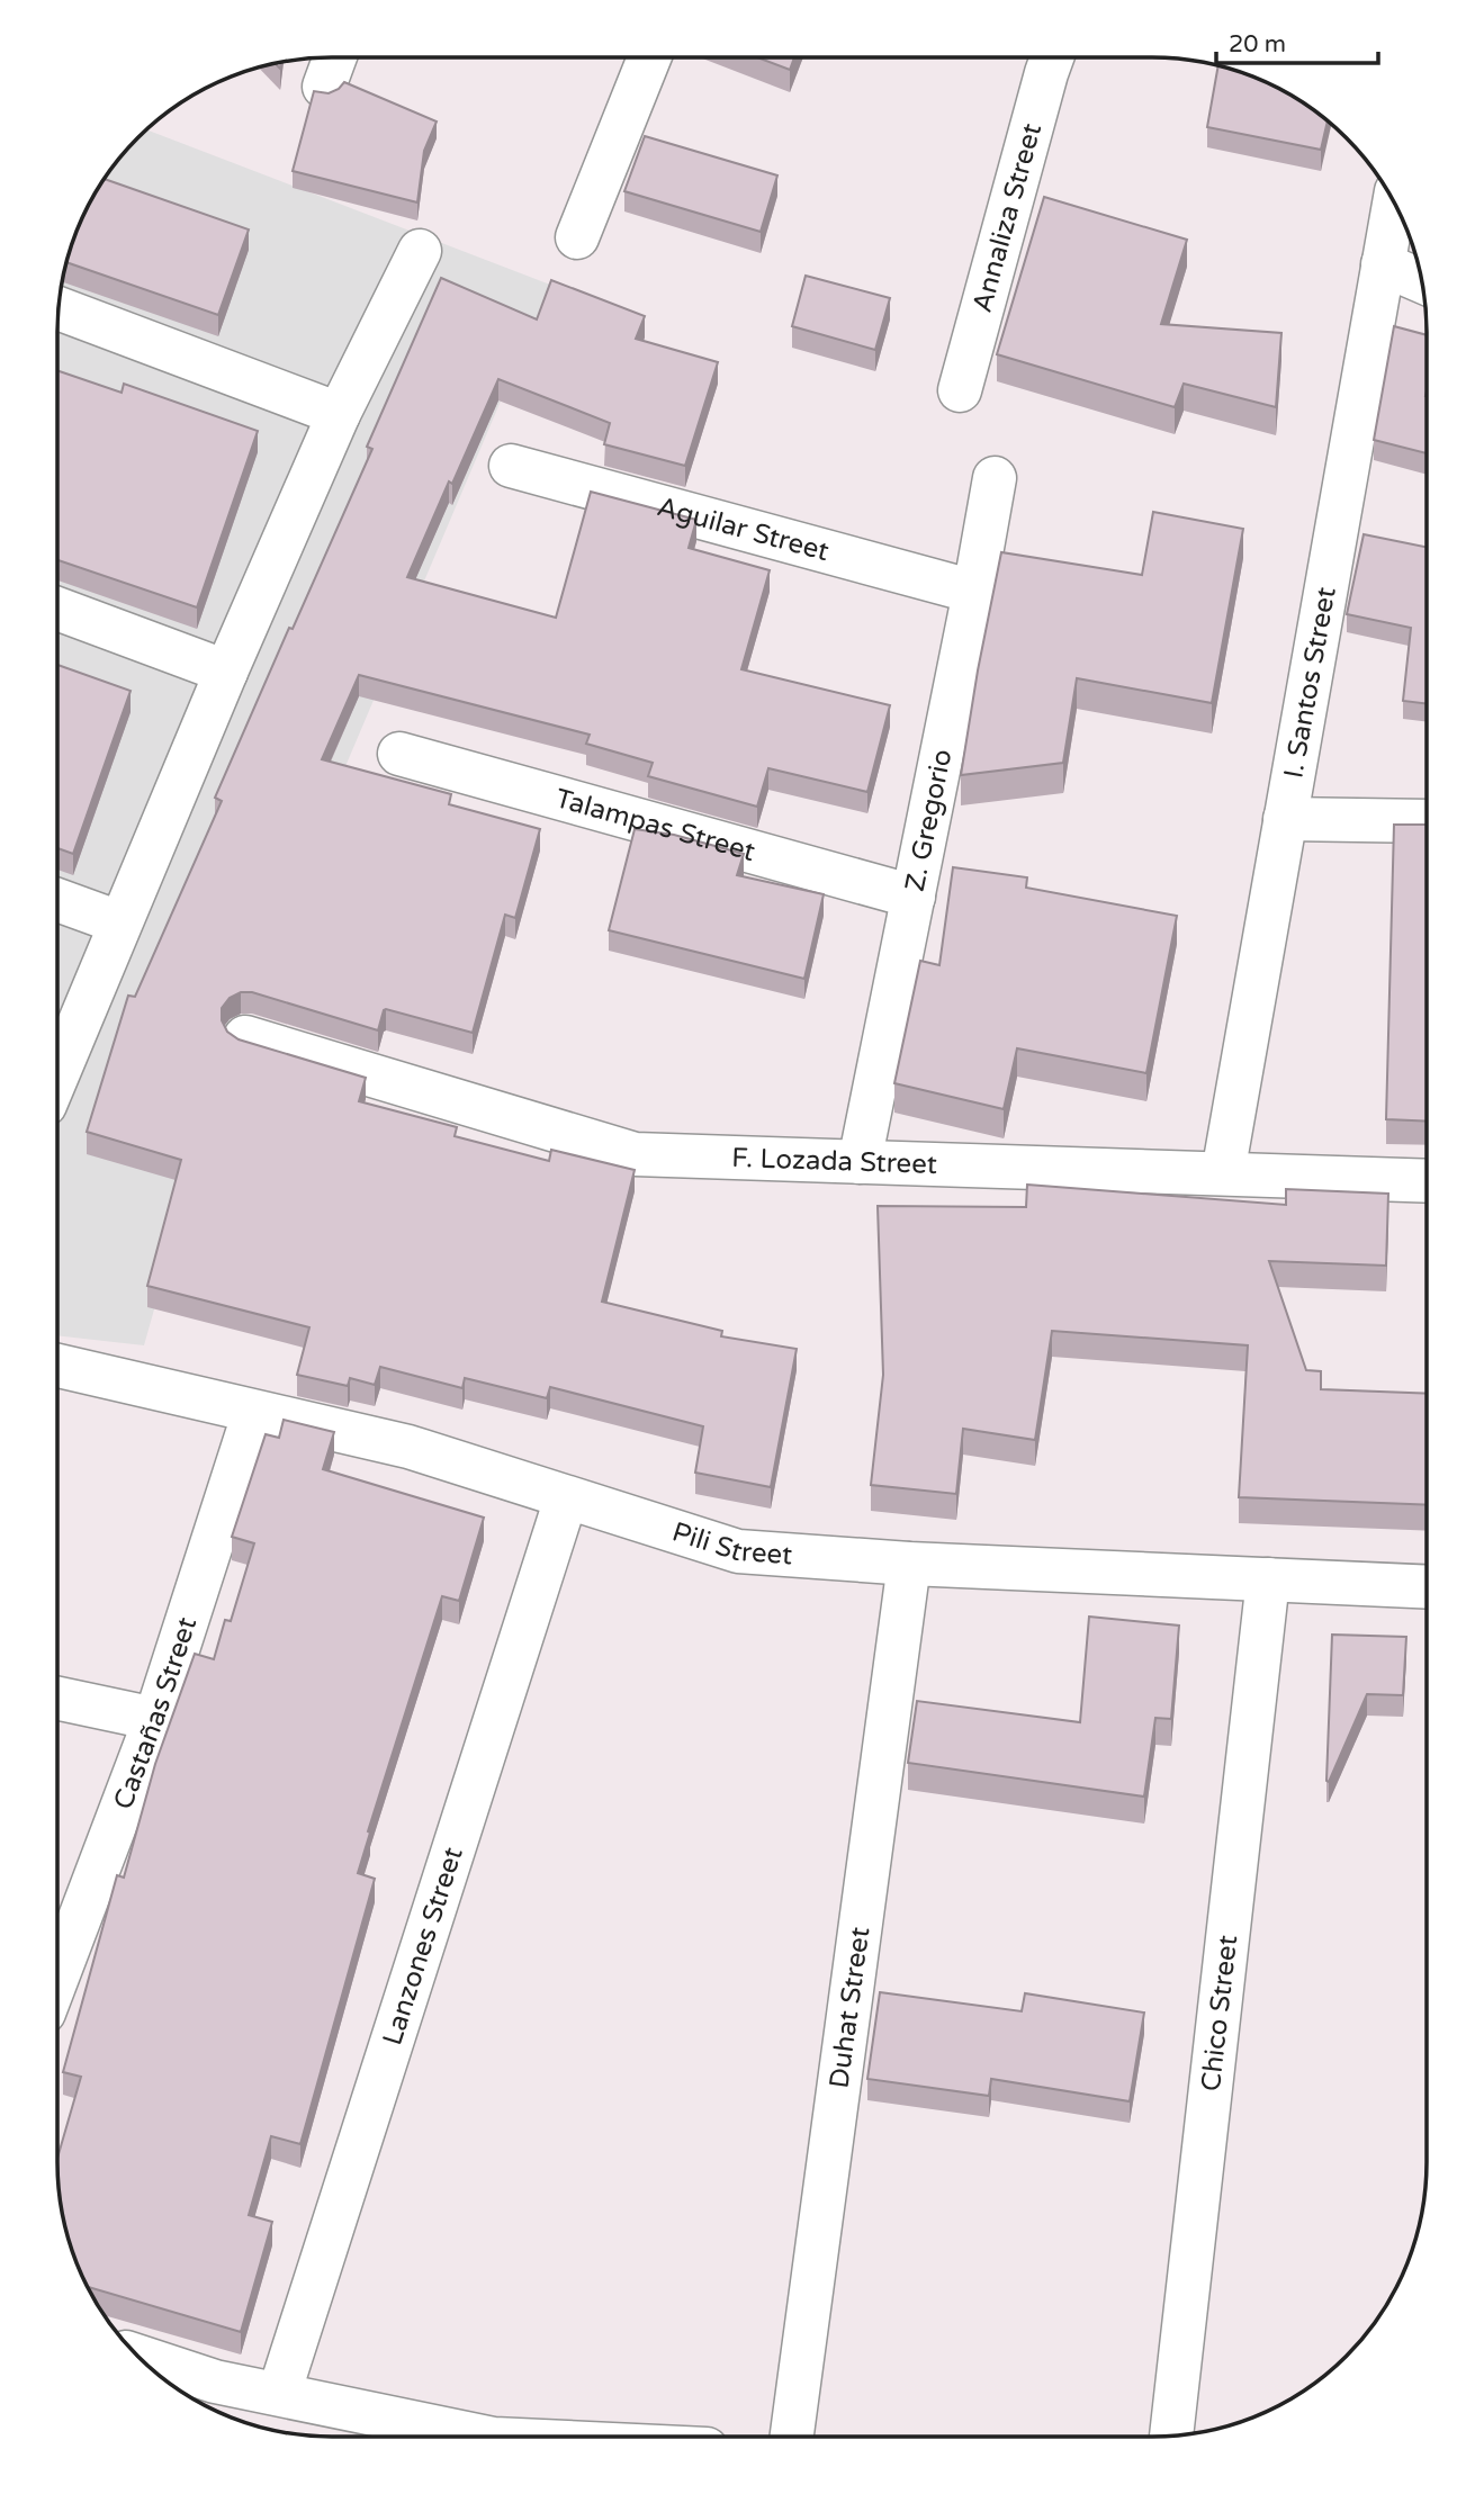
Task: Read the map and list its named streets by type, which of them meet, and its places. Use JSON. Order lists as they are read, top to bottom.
{
  "streets": {
    "street": [
      "Annaliza Street",
      "Aguilar Street",
      "I. Santos Street",
      "Z. Gregorio",
      "Talampas Street",
      "F. Lozada Street",
      "Pili Street",
      "Castañas Street",
      "Lanzones Street",
      "Duhat Street",
      "Chico Street"
    ]
  },
  "crossings": [
    ["Aguilar Street", "Z. Gregorio"],
    ["I. Santos Street", "F. Lozada Street"],
    ["Z. Gregorio", "Talampas Street"],
    ["Z. Gregorio", "F. Lozada Street"],
    ["Pili Street", "Castañas Street"],
    ["Pili Street", "Lanzones Street"],
    ["Pili Street", "Duhat Street"],
    ["Pili Street", "Chico Street"]
  ],
  "scale_bar": "20 m"
}
